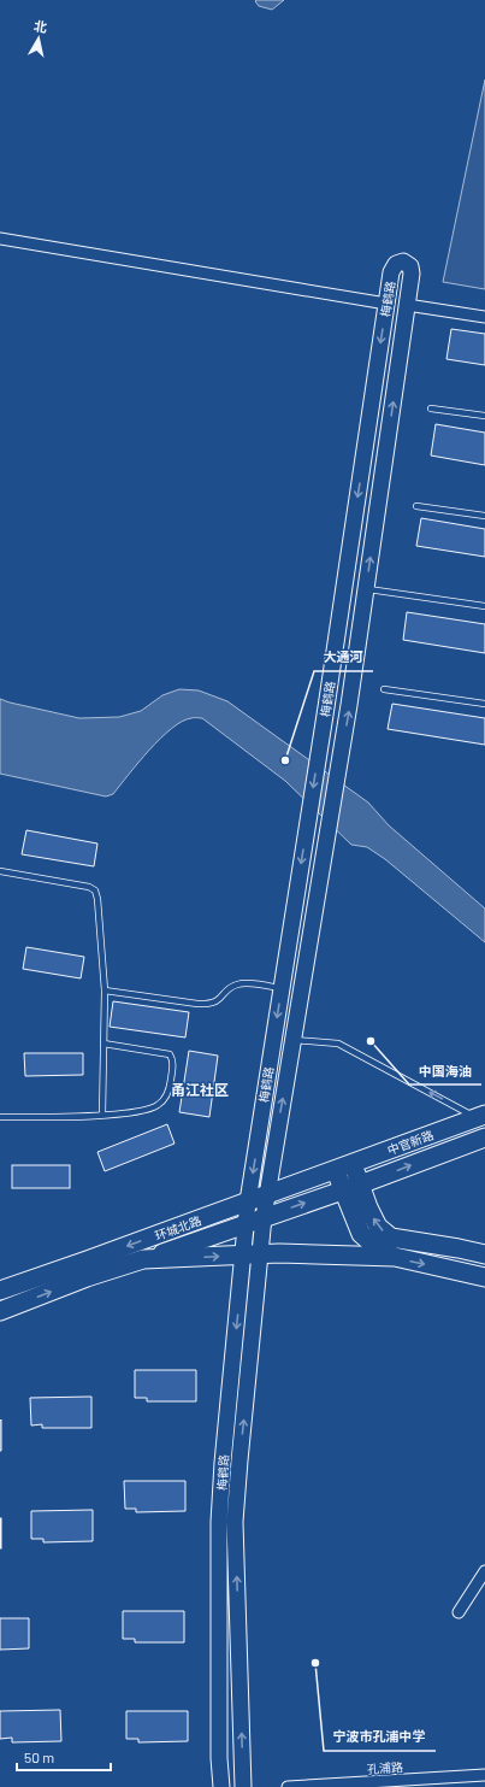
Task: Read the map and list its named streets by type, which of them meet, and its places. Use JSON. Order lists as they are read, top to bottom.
{
  "streets": {
    "main road": ["中官新路", "环城北路"],
    "street": ["梅鹤路", "孔浦路"]
  },
  "crossings": [
    ["梅鹤路", "环城北路"],
    ["中官新路", "环城北路"]
  ],
  "districts": ["甬江社区"],
  "places": ["大通河", "中国海油", "宁波市孔浦中学"],
  "scale_bar": "50 m",
  "north": "top"
}
